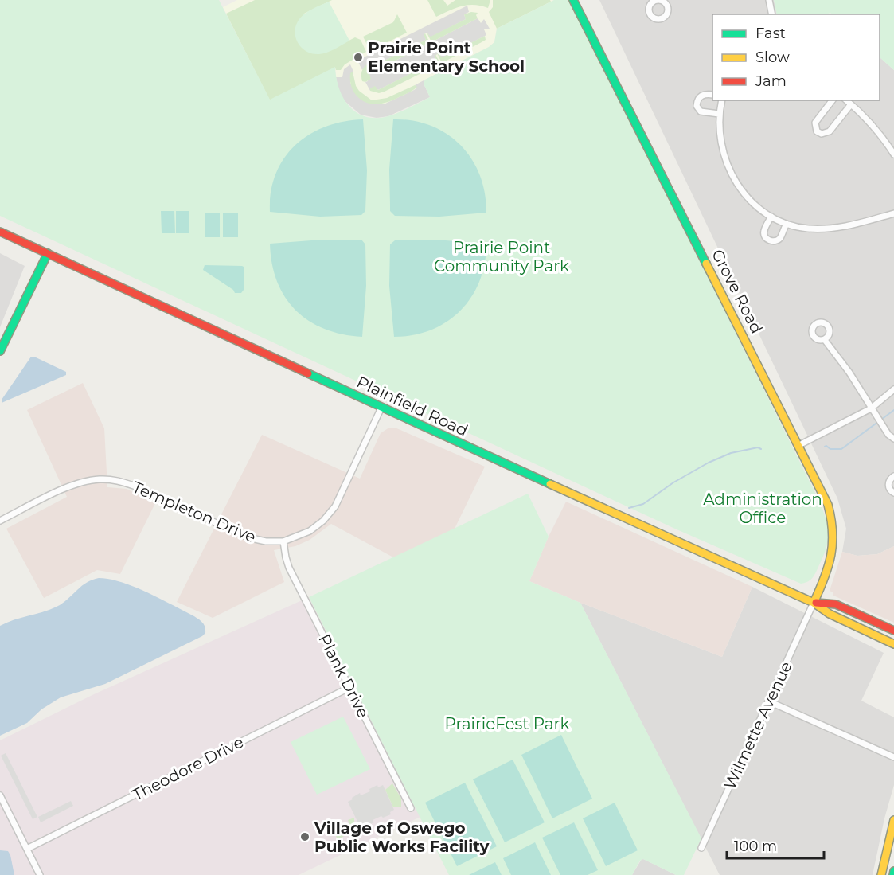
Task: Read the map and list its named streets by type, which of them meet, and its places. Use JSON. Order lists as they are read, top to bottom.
{
  "streets": {
    "main road": ["Grove Road", "Plainfield Road"],
    "street": [
      "Templeton Drive",
      "Plank Drive",
      "Wilmette Avenue",
      "Theodore Drive"
    ]
  },
  "crossings": [
    ["Grove Road", "Plainfield Road"],
    ["Grove Road", "Wilmette Avenue"],
    ["Plainfield Road", "Templeton Drive"],
    ["Plainfield Road", "Wilmette Avenue"],
    ["Templeton Drive", "Plank Drive"],
    ["Plank Drive", "Theodore Drive"]
  ],
  "parks": ["Prairie Point Community Park", "Administration Office", "PrairieFest Park"],
  "places": ["Prairie Point Elementary School", "Village of Oswego Public Works Facility"],
  "legend": ["Fast", "Slow", "Jam"],
  "scale_bar": "100 m"
}
